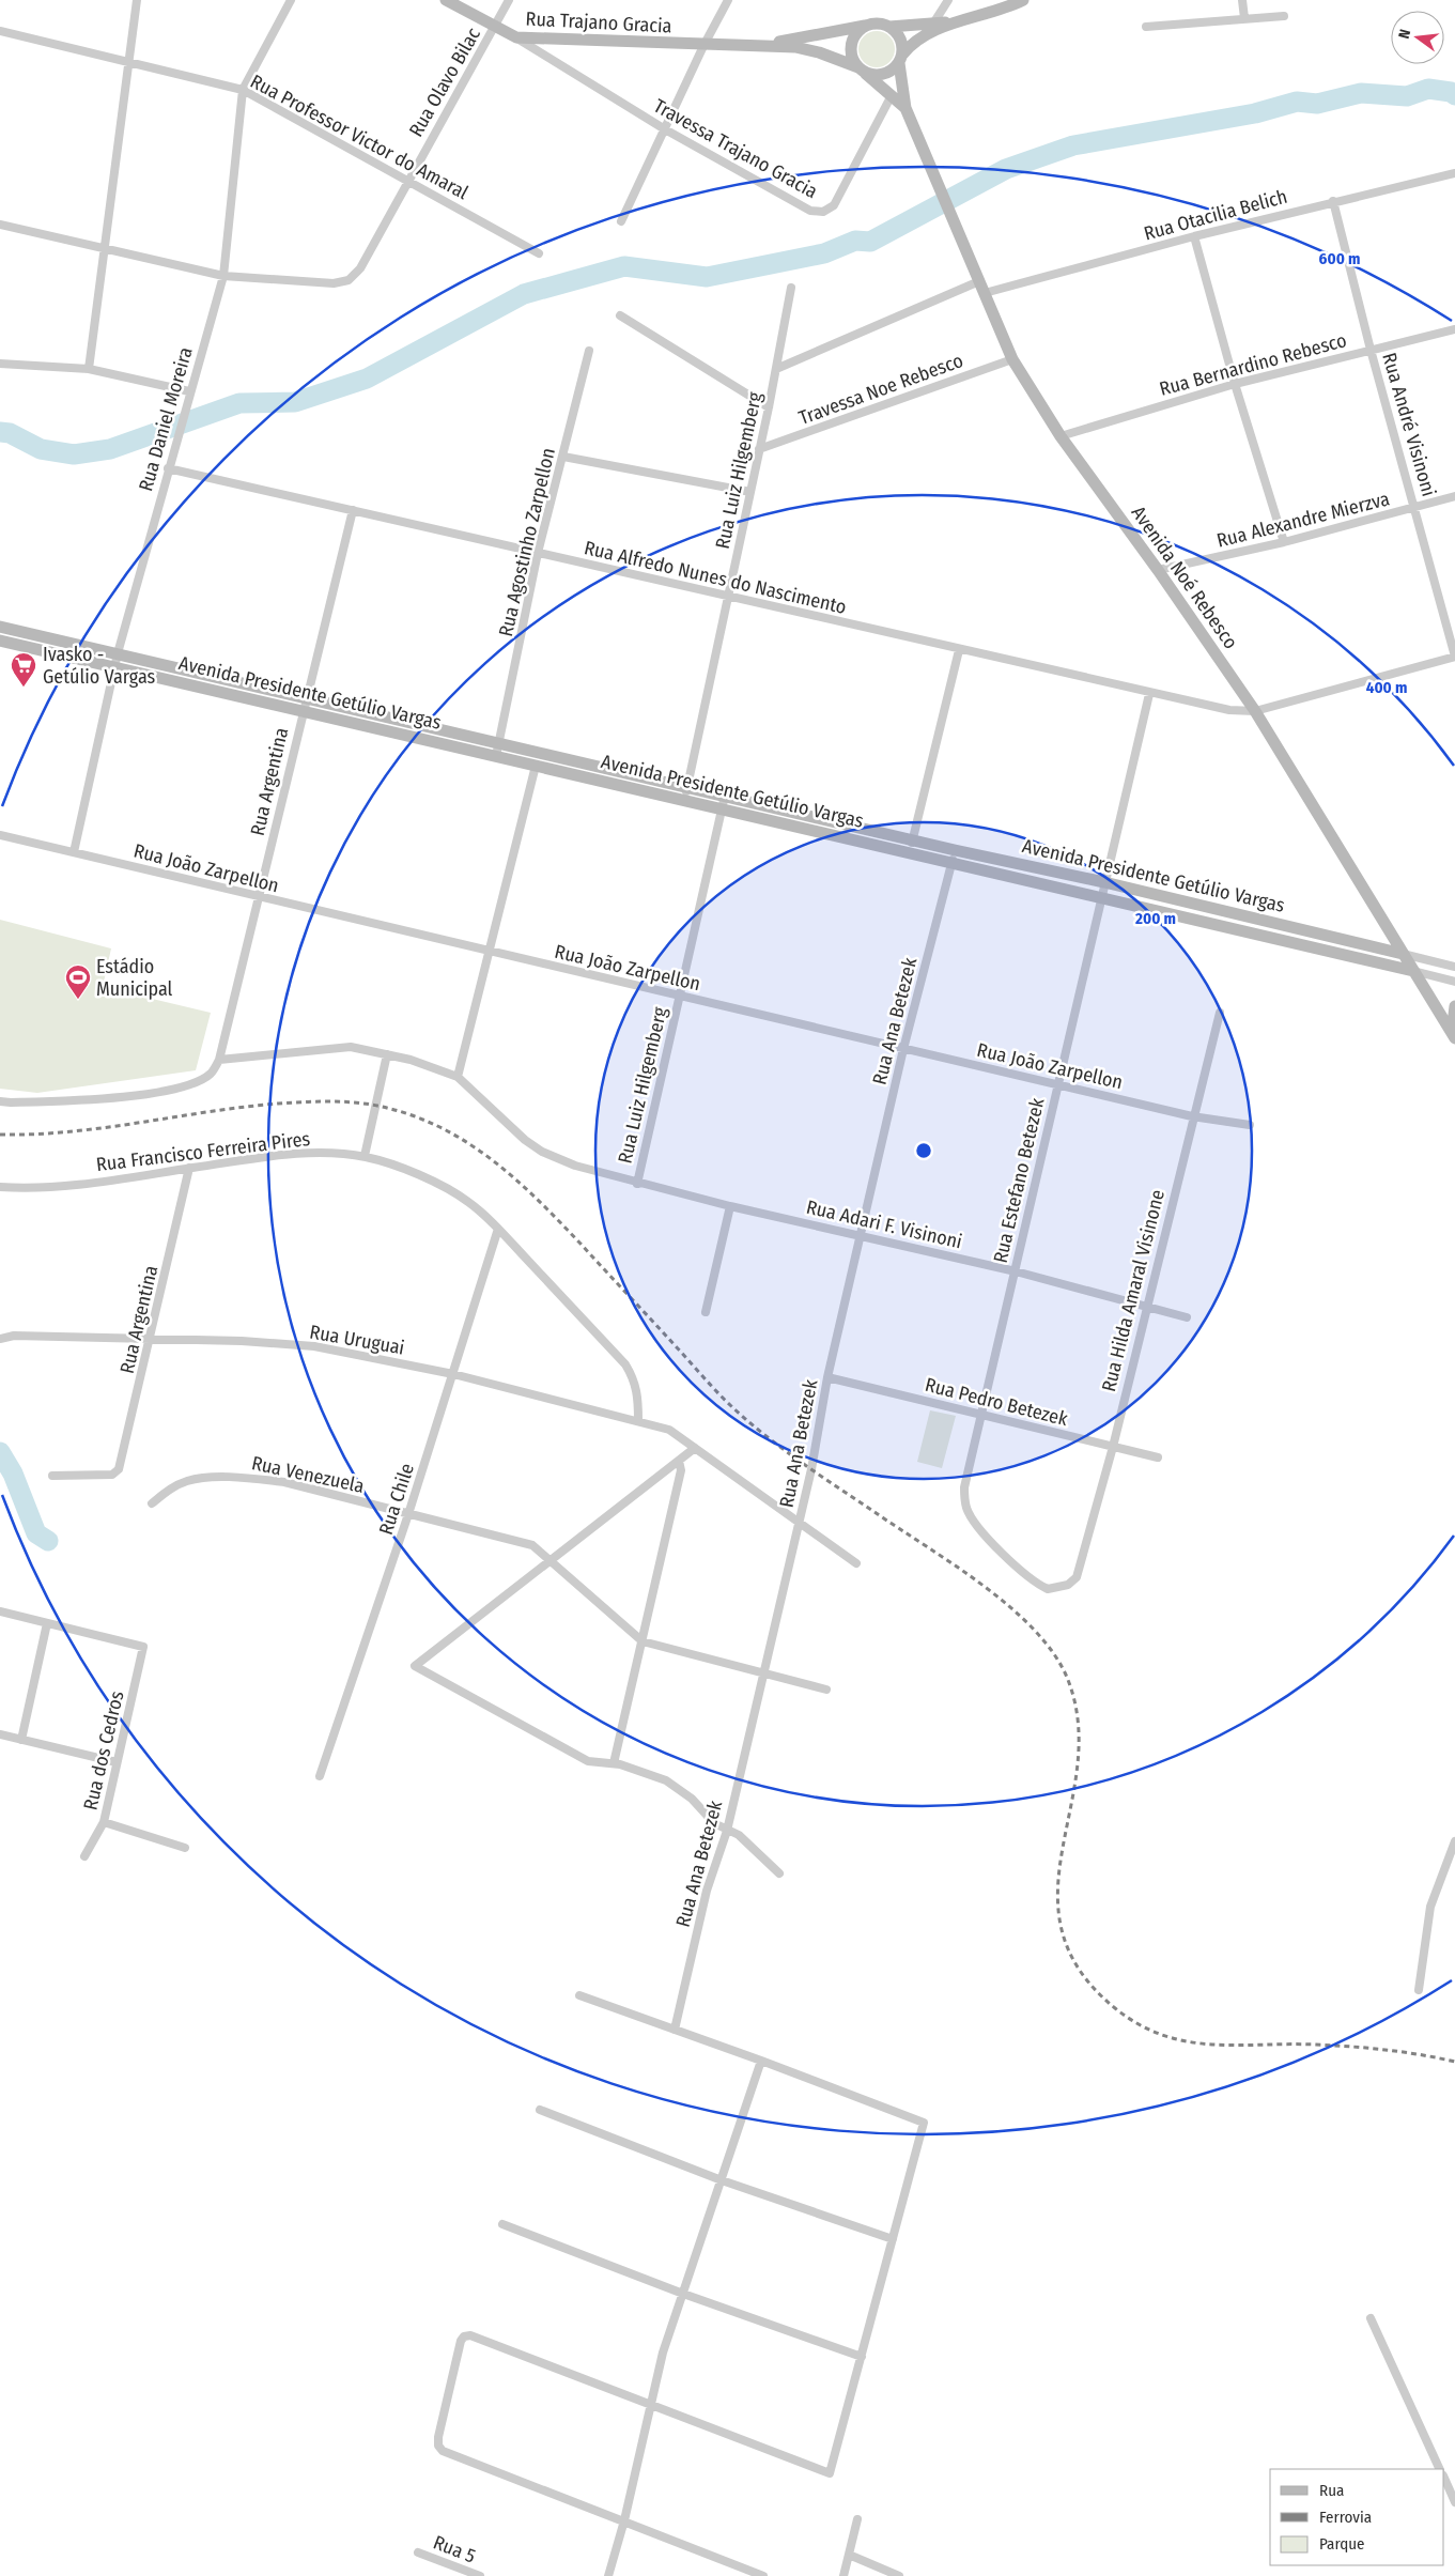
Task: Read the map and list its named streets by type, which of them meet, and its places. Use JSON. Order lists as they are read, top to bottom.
{
  "streets": {
    "main road": ["Rua Trajano Gracia", "Avenida Noé Rebesco", "Avenida Presidente Getúlio Vargas"],
    "street": [
      "Rua Olavo Bilac",
      "Rua Professor Victor do Amaral",
      "Travessa Trajano Gracia",
      "Rua Otacilia Belich",
      "Rua Bernardino Rebesco",
      "Travessa Noe Rebesco",
      "Rua Daniel Moreira",
      "Rua André Visinoni",
      "Rua Luiz Hilgemberg",
      "Rua Alexandre Mierzva",
      "Rua Agostinho Zarpellon",
      "Rua Alfredo Nunes do Nascimento",
      "Rua Argentina",
      "Rua João Zarpellon",
      "Rua Ana Betezek",
      "Rua Francisco Ferreira Pires",
      "Rua Estefano Betezek",
      "Rua Adari F. Visinoni",
      "Rua Hilda Amaral Visinone",
      "Rua Uruguai",
      "Rua Pedro Betezek",
      "Rua Venezuela",
      "Rua Chile",
      "Rua dos Cedros",
      "Rua 5"
    ]
  },
  "crossings": [
    ["Rua Trajano Gracia", "Rua Olavo Bilac"],
    ["Rua Trajano Gracia", "Travessa Trajano Gracia"],
    ["Rua Olavo Bilac", "Rua Professor Victor do Amaral"],
    ["Rua Olavo Bilac", "Rua Daniel Moreira"],
    ["Rua Professor Victor do Amaral", "Rua Daniel Moreira"],
    ["Rua Otacilia Belich", "Rua André Visinoni"],
    ["Rua Otacilia Belich", "Avenida Noé Rebesco"],
    ["Rua Bernardino Rebesco", "Rua André Visinoni"],
    ["Rua Bernardino Rebesco", "Avenida Noé Rebesco"],
    ["Travessa Noe Rebesco", "Rua Luiz Hilgemberg"],
    ["Travessa Noe Rebesco", "Avenida Noé Rebesco"],
    ["Rua Daniel Moreira", "Rua Alfredo Nunes do Nascimento"],
    ["Rua Daniel Moreira", "Avenida Presidente Getúlio Vargas"],
    ["Rua Daniel Moreira", "Rua João Zarpellon"],
    ["Rua André Visinoni", "Rua Alexandre Mierzva"],
    ["Rua André Visinoni", "Rua Alfredo Nunes do Nascimento"],
    ["Rua Luiz Hilgemberg", "Rua Alfredo Nunes do Nascimento"],
    ["Rua Luiz Hilgemberg", "Avenida Presidente Getúlio Vargas"],
    ["Rua Luiz Hilgemberg", "Rua João Zarpellon"],
    ["Rua Luiz Hilgemberg", "Rua Adari F. Visinoni"],
    ["Rua Alexandre Mierzva", "Avenida Noé Rebesco"],
    ["Rua Agostinho Zarpellon", "Rua Alfredo Nunes do Nascimento"],
    ["Rua Agostinho Zarpellon", "Avenida Presidente Getúlio Vargas"],
    ["Rua Alfredo Nunes do Nascimento", "Avenida Noé Rebesco"],
    ["Rua Alfredo Nunes do Nascimento", "Rua Argentina"],
    ["Rua Alfredo Nunes do Nascimento", "Rua Estefano Betezek"],
    ["Avenida Noé Rebesco", "Avenida Presidente Getúlio Vargas"],
    ["Avenida Presidente Getúlio Vargas", "Rua Argentina"],
    ["Avenida Presidente Getúlio Vargas", "Rua Ana Betezek"],
    ["Avenida Presidente Getúlio Vargas", "Rua Estefano Betezek"],
    ["Rua Argentina", "Rua João Zarpellon"],
    ["Rua Argentina", "Rua Francisco Ferreira Pires"],
    ["Rua Argentina", "Rua Uruguai"],
    ["Rua João Zarpellon", "Rua Ana Betezek"],
    ["Rua João Zarpellon", "Rua Estefano Betezek"],
    ["Rua João Zarpellon", "Rua Hilda Amaral Visinone"],
    ["Rua Ana Betezek", "Rua Adari F. Visinoni"],
    ["Rua Ana Betezek", "Rua Uruguai"],
    ["Rua Ana Betezek", "Rua Pedro Betezek"],
    ["Rua Francisco Ferreira Pires", "Rua Uruguai"],
    ["Rua Francisco Ferreira Pires", "Rua Chile"],
    ["Rua Estefano Betezek", "Rua Adari F. Visinoni"],
    ["Rua Estefano Betezek", "Rua Hilda Amaral Visinone"],
    ["Rua Estefano Betezek", "Rua Pedro Betezek"],
    ["Rua Adari F. Visinoni", "Rua Hilda Amaral Visinone"],
    ["Rua Hilda Amaral Visinone", "Rua Pedro Betezek"],
    ["Rua Uruguai", "Rua Chile"],
    ["Rua Venezuela", "Rua Chile"]
  ],
  "places": {
    "supermarket": ["Ivasko - Getúlio Vargas"],
    "sports": ["Estádio Municipal"]
  },
  "legend": ["Rua", "Ferrovia", "Parque"],
  "north": "left",
  "rings": ["600 m", "400 m", "200 m"]
}
